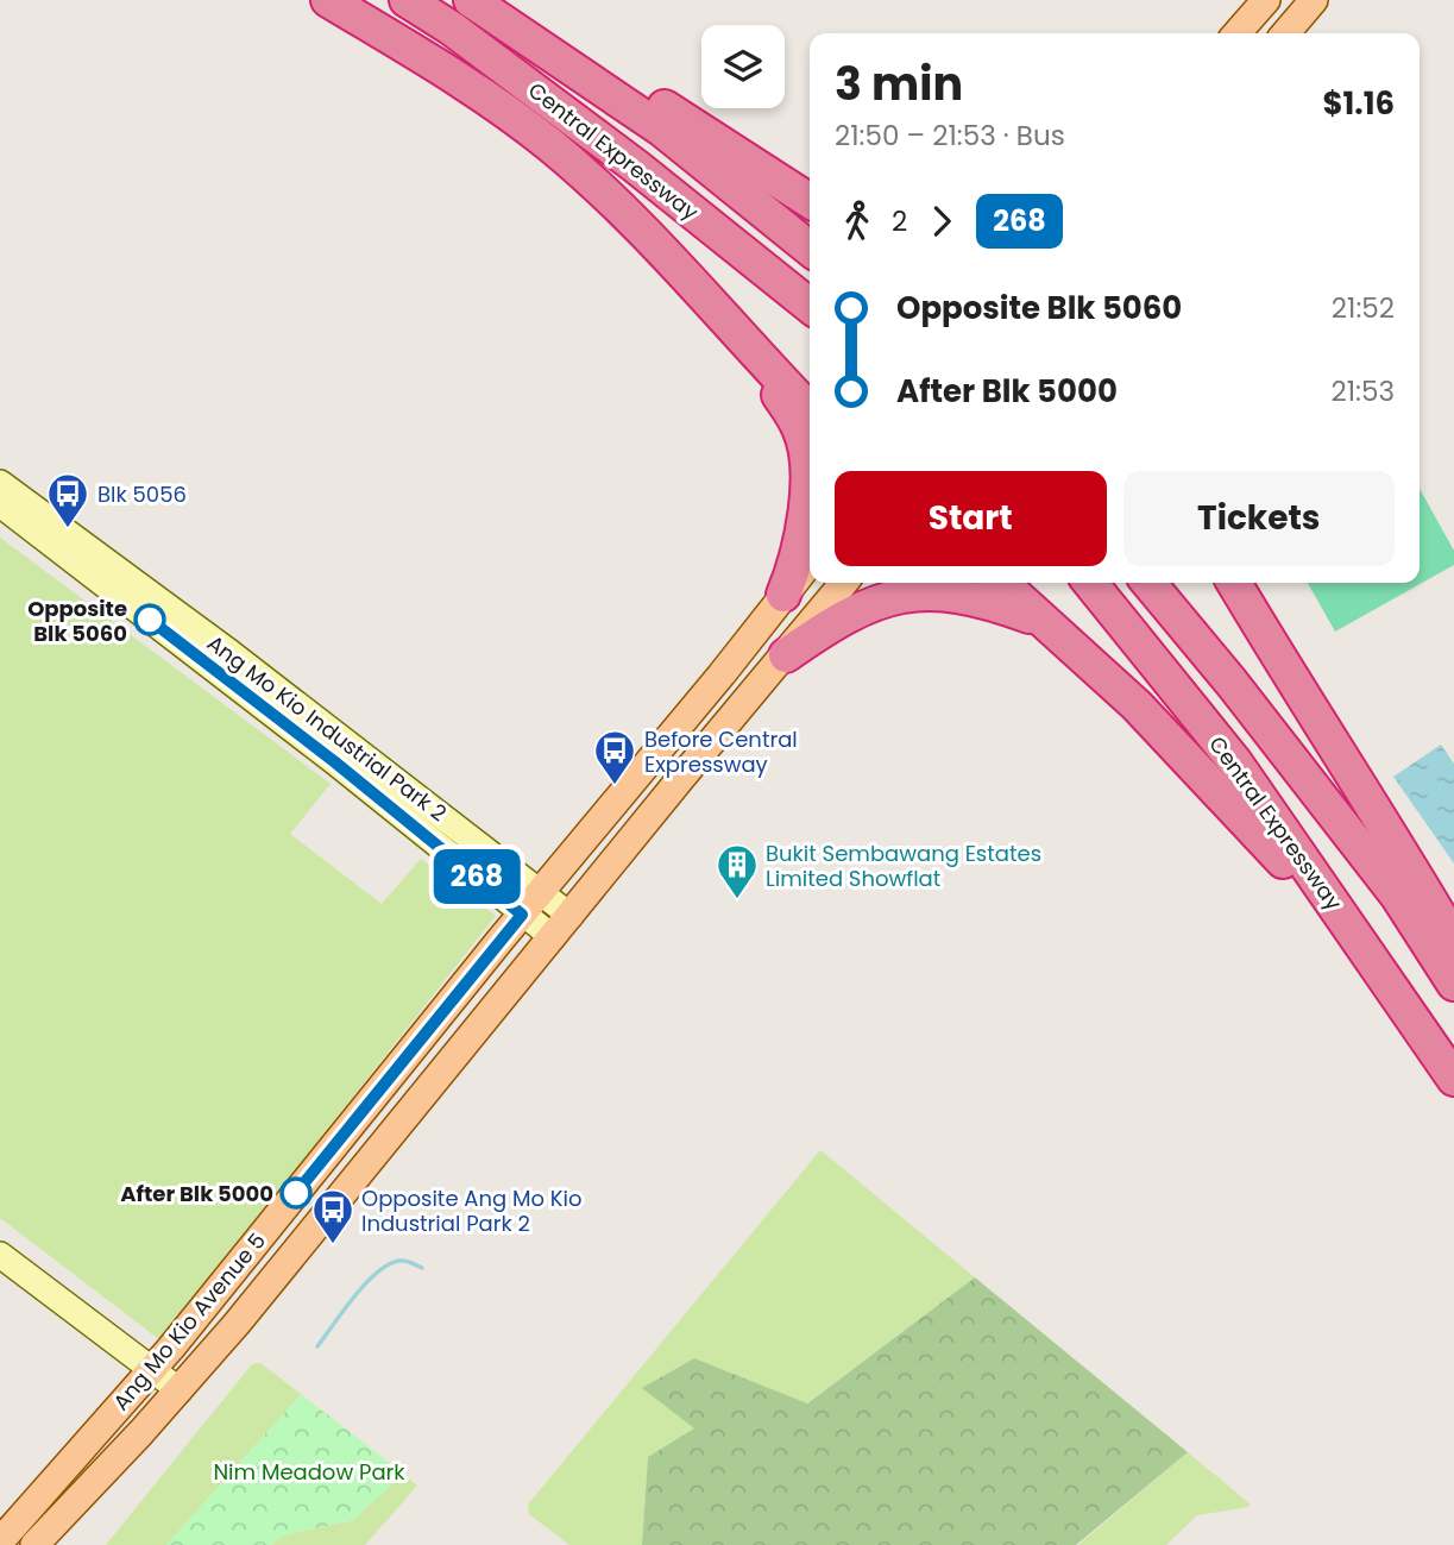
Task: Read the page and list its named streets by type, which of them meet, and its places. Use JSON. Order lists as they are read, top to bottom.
{
  "streets": {
    "highway": ["Central Expressway"],
    "main road": ["Ang Mo Kio Avenue 5"],
    "street": ["Ang Mo Kio Industrial Park 2"]
  },
  "crossings": [
    ["Ang Mo Kio Industrial Park 2", "Ang Mo Kio Avenue 5"]
  ],
  "parks": ["Nim Meadow Park"],
  "places": {
    "bus stop": ["Blk 5056", "Before Central Expressway", "Opposite Ang Mo Kio Industrial Park 2"],
    "other": ["Opposite Blk 5060", "After Blk 5000"],
    "building": ["Bukit Sembawang Estates Limited Showflat"]
  },
  "lines": ["bus line 268"],
  "page": {
    "on_map": "268",
    "heading": ["3 min", "21:50 – 21:53 · Bus", "$1.16"],
    "legs": ["2", "268"],
    "list": [
      {
        "name": "Opposite Blk 5060",
        "value": "21:52"
      },
      {
        "name": "After Blk 5000",
        "value": "21:53"
      }
    ],
    "buttons": ["Start", "Tickets"]
  }
}
